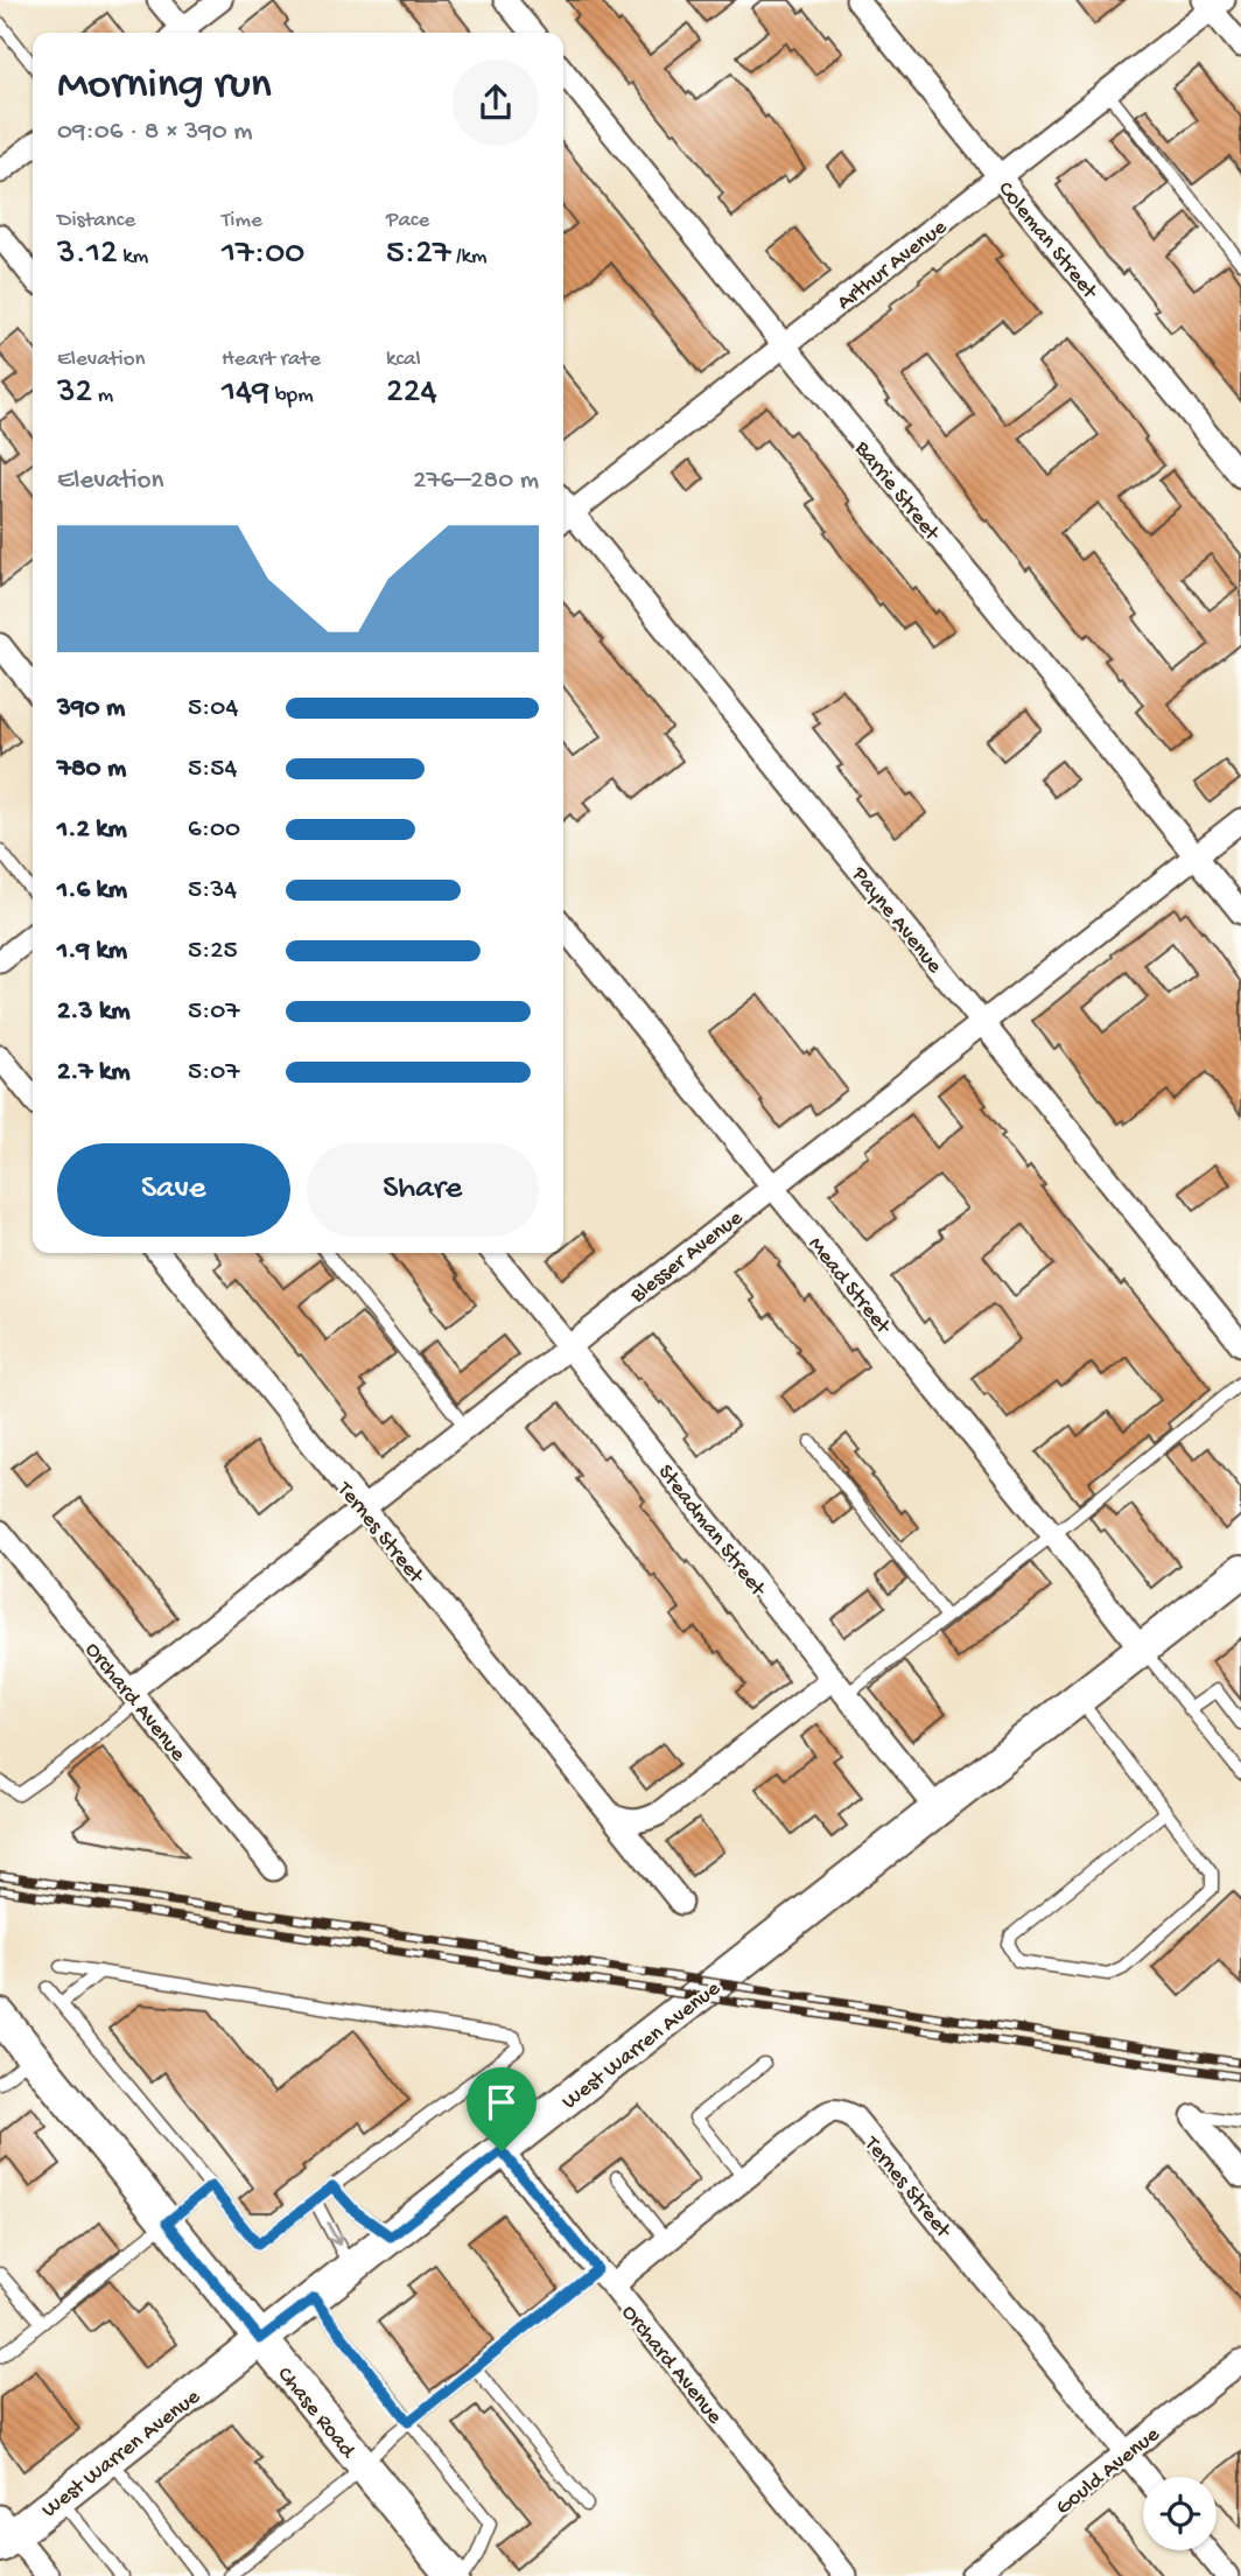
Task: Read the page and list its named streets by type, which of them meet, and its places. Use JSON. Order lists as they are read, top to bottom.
{
  "streets": {
    "main road": ["West Warren Avenue", "Chase Road"],
    "street": [
      "Coleman Street",
      "Arthur Avenue",
      "Barrie Street",
      "Payne Avenue",
      "Blesser Avenue",
      "Mead Street",
      "Steadman Street",
      "Ternes Street",
      "Orchard Avenue",
      "Gould Avenue"
    ]
  },
  "crossings": [
    ["Coleman Street", "Arthur Avenue"],
    ["Arthur Avenue", "Barrie Street"],
    ["Arthur Avenue", "Payne Avenue"],
    ["Barrie Street", "Blesser Avenue"],
    ["Payne Avenue", "Blesser Avenue"],
    ["Blesser Avenue", "Mead Street"],
    ["Blesser Avenue", "Steadman Street"],
    ["Blesser Avenue", "Ternes Street"],
    ["Blesser Avenue", "Orchard Avenue"],
    ["Mead Street", "West Warren Avenue"],
    ["Steadman Street", "West Warren Avenue"],
    ["Ternes Street", "Orchard Avenue"],
    ["Ternes Street", "Gould Avenue"],
    ["Orchard Avenue", "West Warren Avenue"],
    ["West Warren Avenue", "Chase Road"]
  ],
  "page": {
    "heading": ["Morning run", "09:06 · 8 × 390 m"],
    "stats": [
      ["Distance", "3.12 km"],
      ["Time", "17:00"],
      ["Pace", "5:27 /km"],
      ["Elevation", "32 m"],
      ["Heart rate", "149 bpm"],
      ["kcal", "224"]
    ],
    "chart": ["Elevation", "276–280 m"],
    "list": [
      {
        "name": "390 m",
        "note": "5:04"
      },
      {
        "name": "780 m",
        "note": "5:54"
      },
      {
        "name": "1.2 km",
        "note": "6:00"
      },
      {
        "name": "1.6 km",
        "note": "5:34"
      },
      {
        "name": "1.9 km",
        "note": "5:25"
      },
      {
        "name": "2.3 km",
        "note": "5:07"
      },
      {
        "name": "2.7 km",
        "note": "5:07"
      }
    ],
    "buttons": ["Save", "Share"]
  }
}
